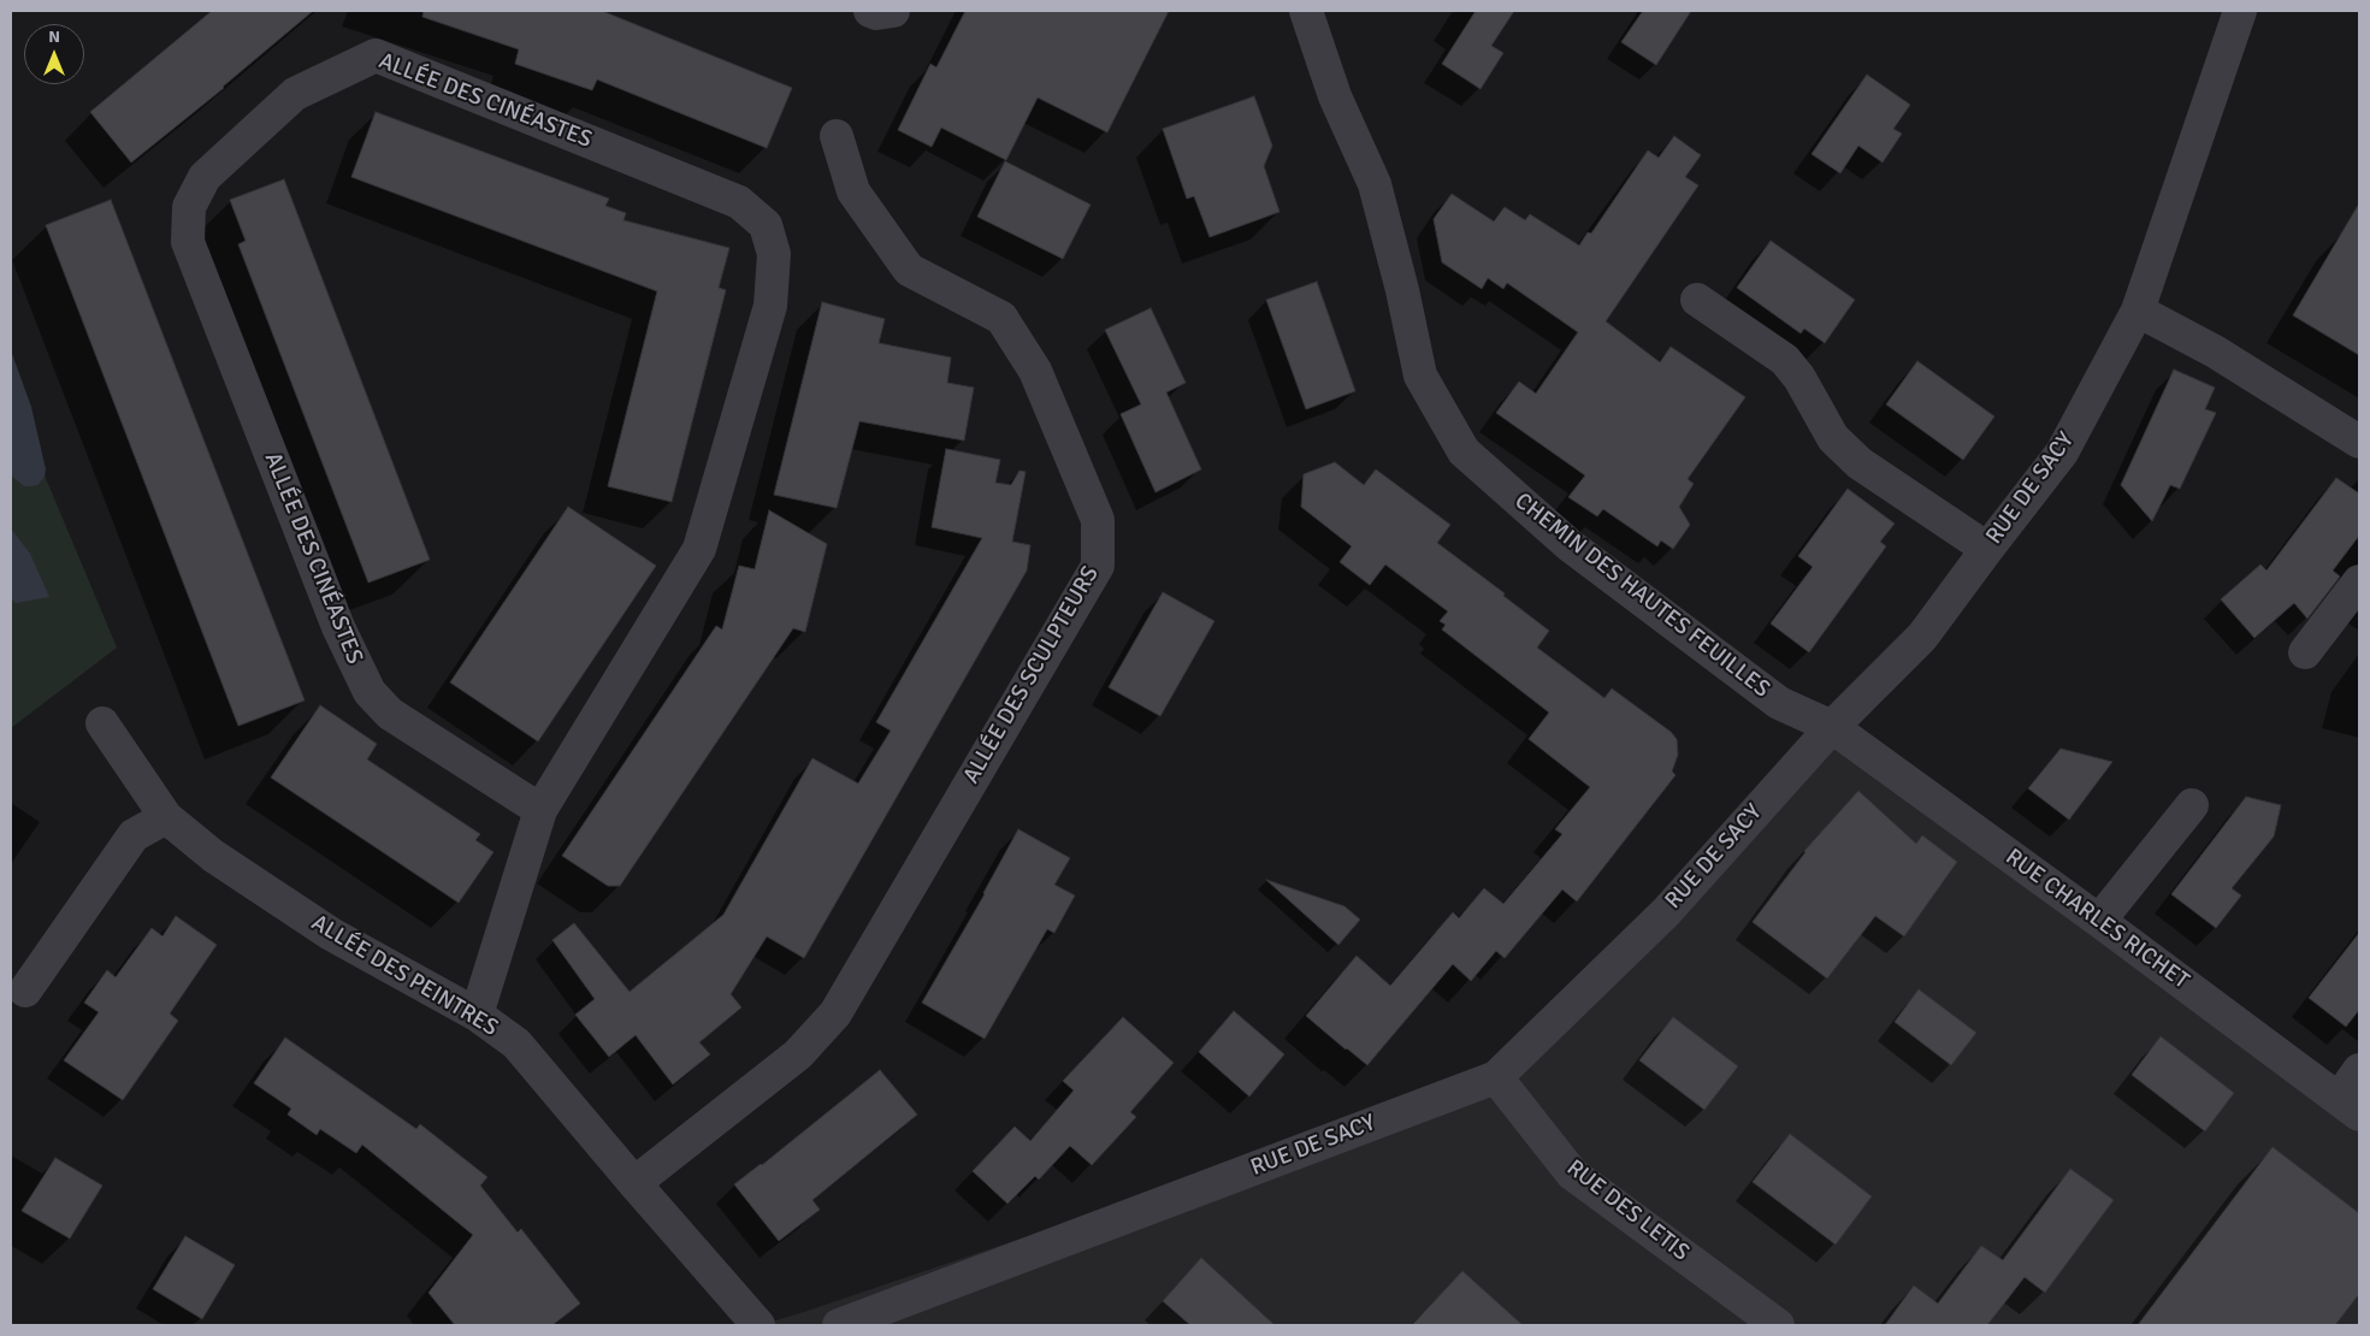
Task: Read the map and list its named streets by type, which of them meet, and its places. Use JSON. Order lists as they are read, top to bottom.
{
  "streets": {
    "street": [
      "ALLÉE DES CINÉASTES",
      "RUE DE SACY",
      "CHEMIN DES HAUTES FEUILLES",
      "ALLÉE DES SCULPTEURS",
      "RUE CHARLES RICHET",
      "ALLÉE DES PEINTRES",
      "RUE DES LETIS"
    ]
  },
  "crossings": [
    ["ALLÉE DES CINÉASTES", "ALLÉE DES PEINTRES"],
    ["RUE DE SACY", "CHEMIN DES HAUTES FEUILLES"],
    ["RUE DE SACY", "RUE CHARLES RICHET"],
    ["RUE DE SACY", "RUE DES LETIS"],
    ["CHEMIN DES HAUTES FEUILLES", "RUE CHARLES RICHET"],
    ["ALLÉE DES SCULPTEURS", "ALLÉE DES PEINTRES"]
  ],
  "north": "top"
}
